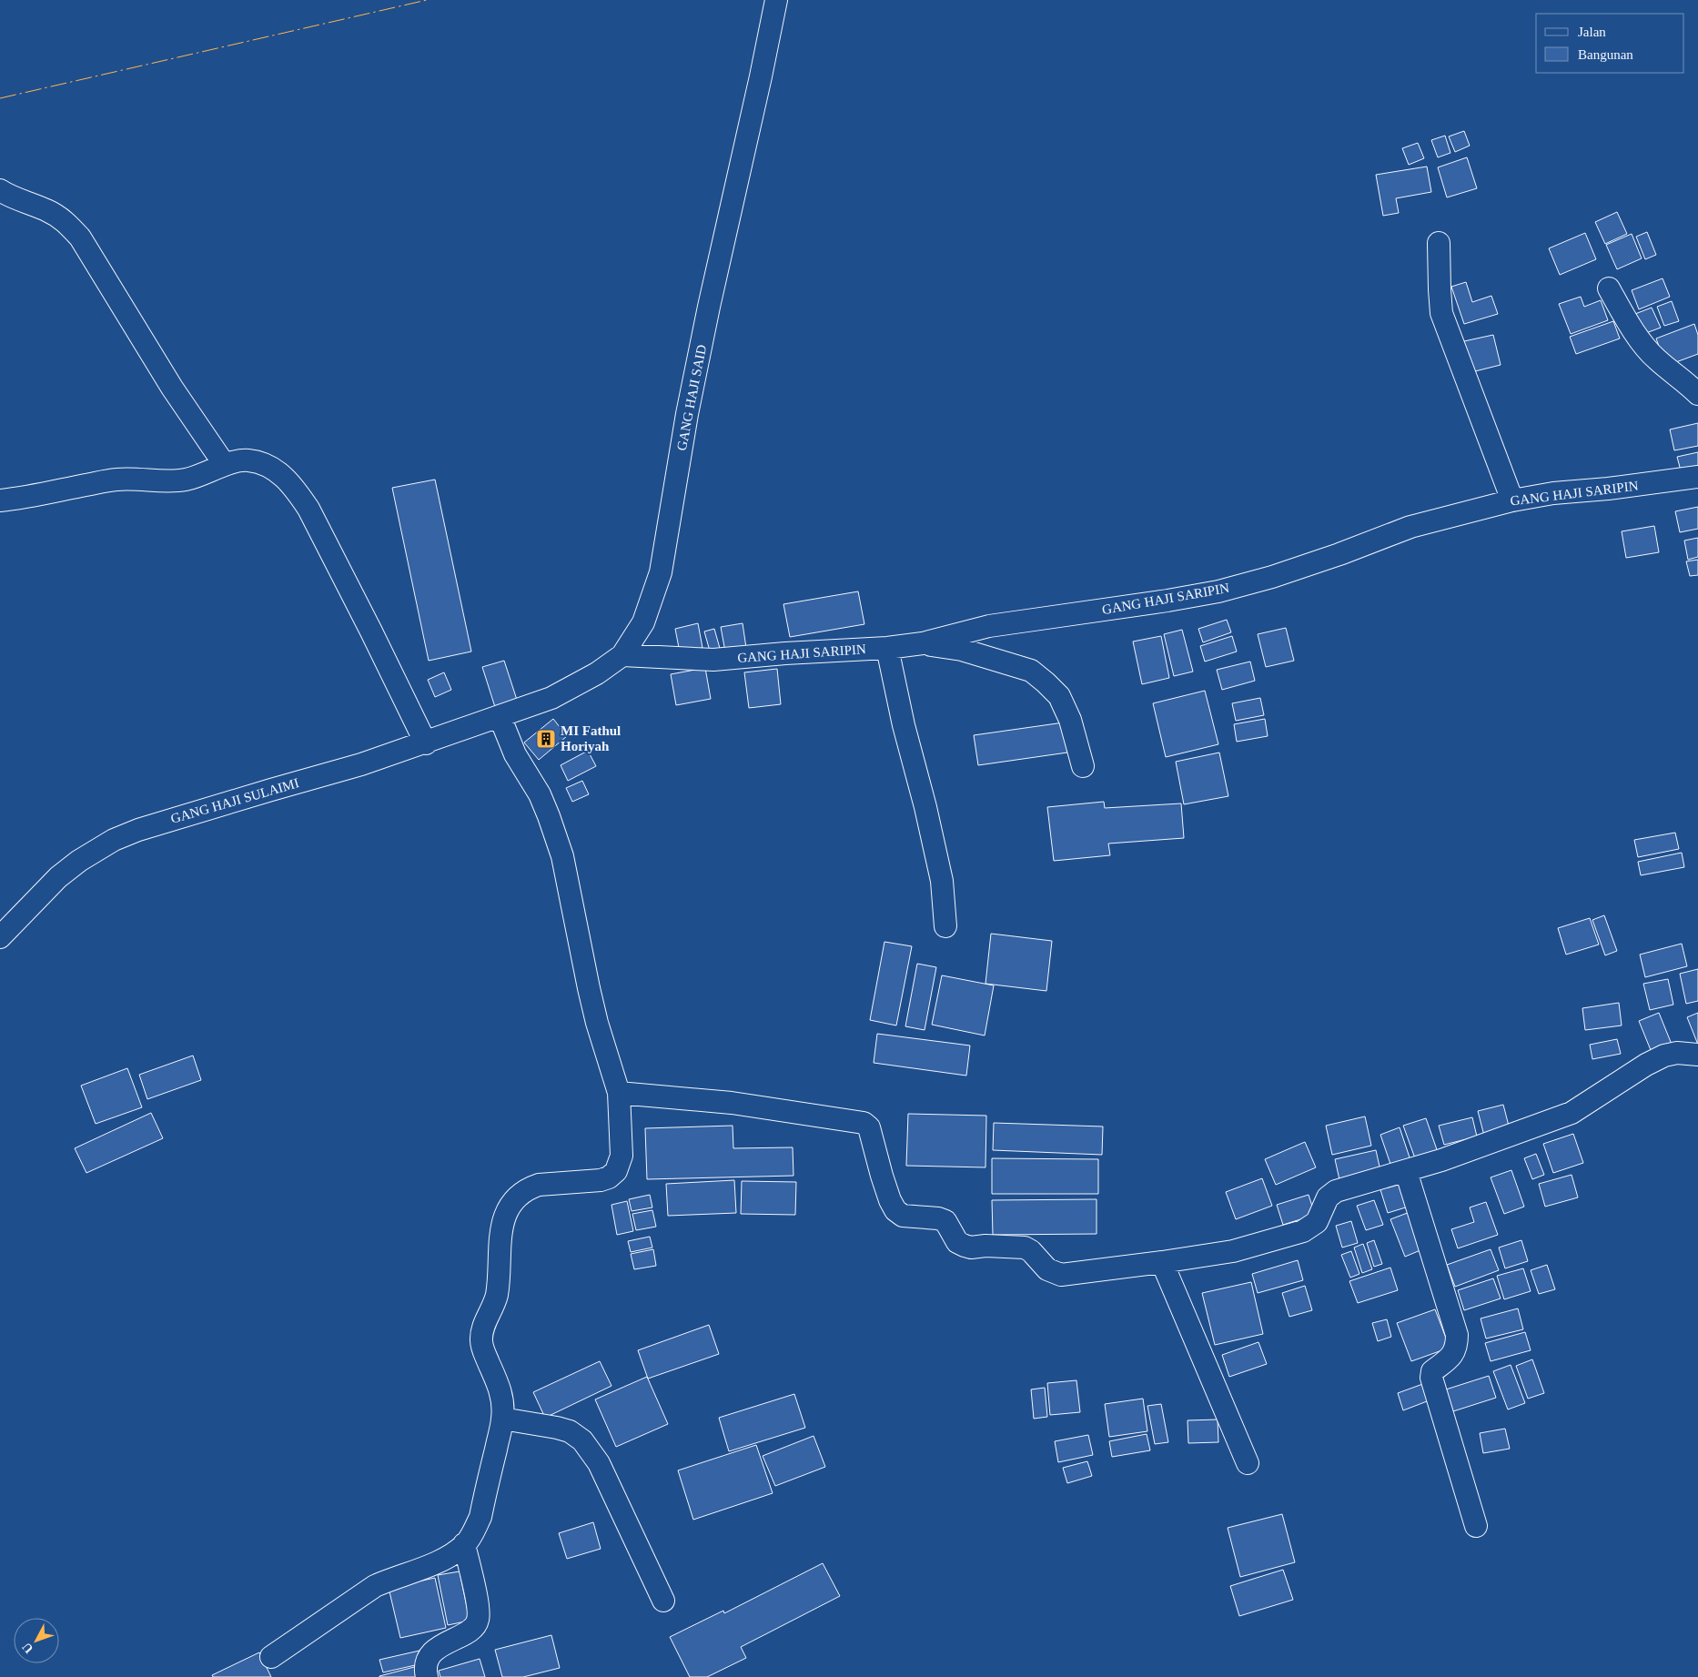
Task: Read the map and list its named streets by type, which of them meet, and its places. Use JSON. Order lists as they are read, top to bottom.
{
  "streets": {
    "street": ["GANG HAJI SAID", "GANG HAJI SARIPIN", "GANG HAJI SULAIMI"]
  },
  "crossings": [
    ["GANG HAJI SAID", "GANG HAJI SARIPIN"],
    ["GANG HAJI SAID", "GANG HAJI SULAIMI"]
  ],
  "places": {
    "building": ["MI Fathul Horiyah"]
  },
  "legend": ["Jalan", "Bangunan"],
  "north": "bottom left"
}
